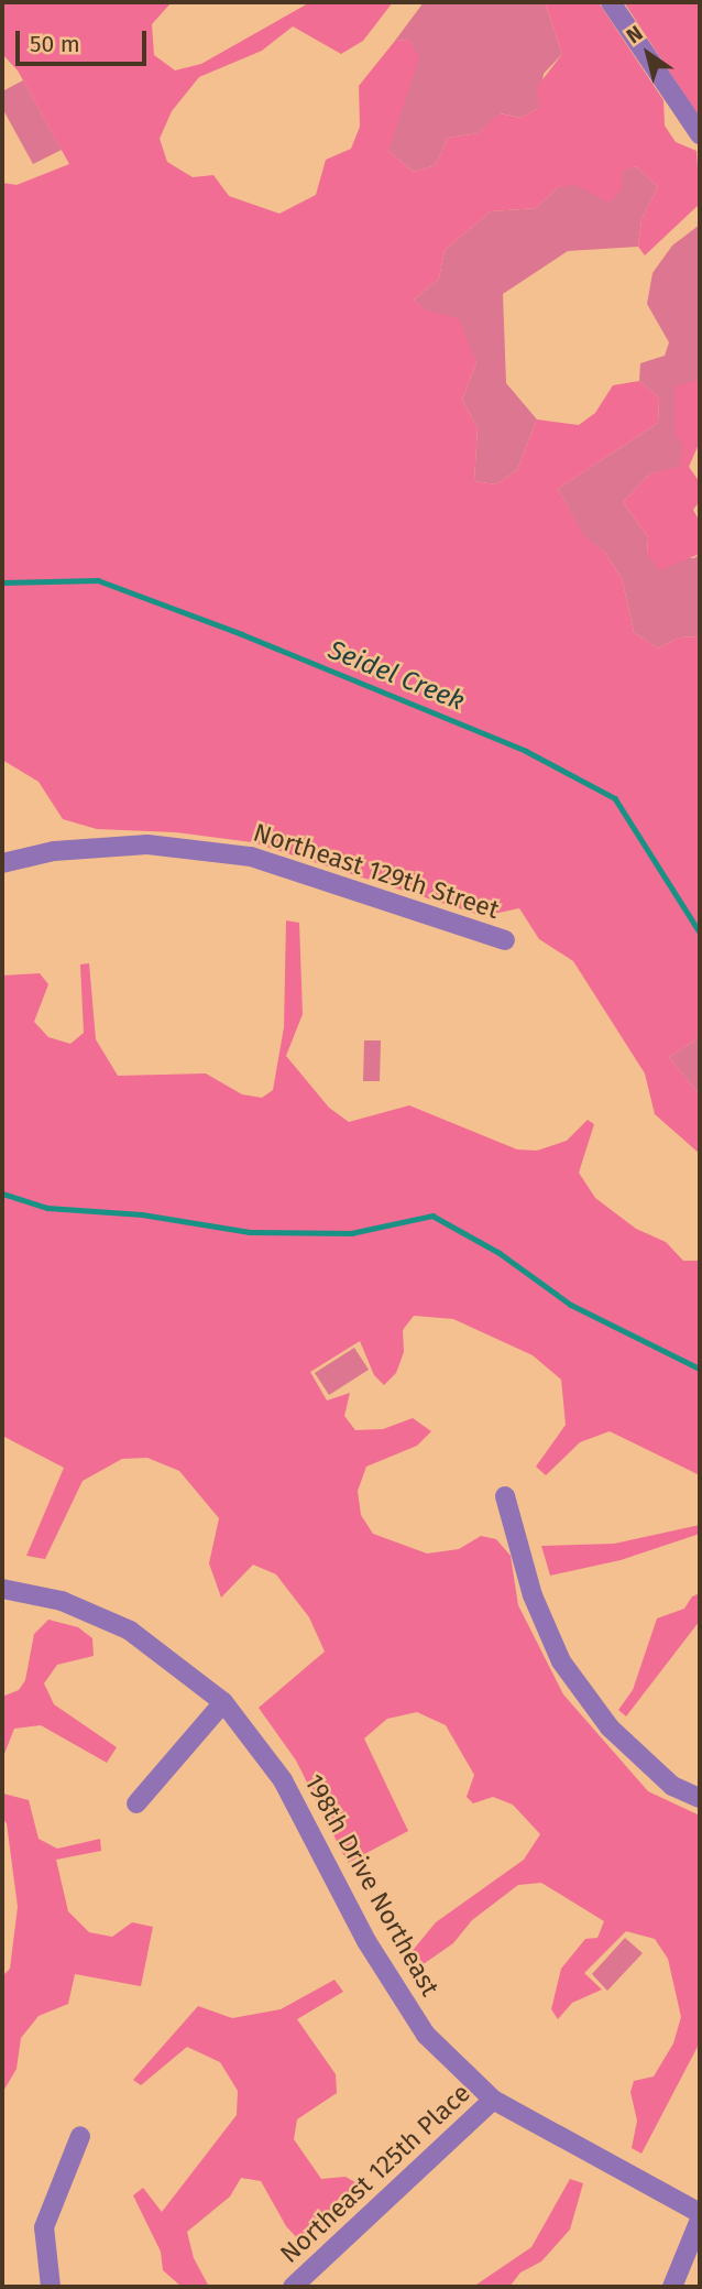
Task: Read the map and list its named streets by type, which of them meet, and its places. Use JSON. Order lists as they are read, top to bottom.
{
  "streets": {
    "street": ["Northeast 129th Street", "198th Drive Northeast", "Northeast 125th Place"]
  },
  "crossings": [
    ["198th Drive Northeast", "Northeast 125th Place"]
  ],
  "water": ["Seidel Creek"],
  "scale_bar": "50 m",
  "north": "top left"
}
